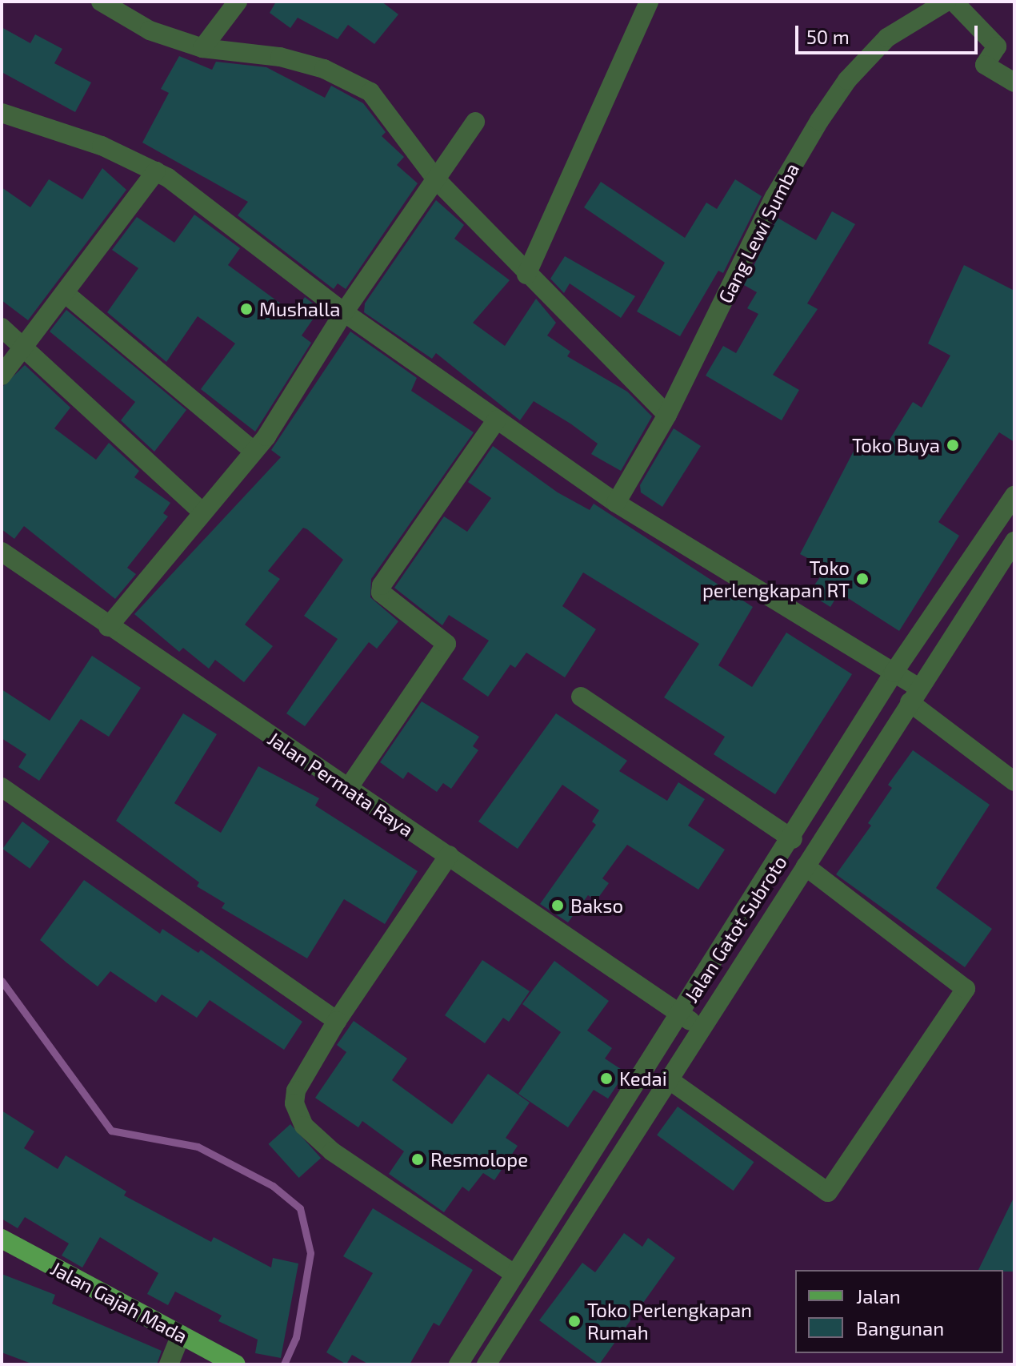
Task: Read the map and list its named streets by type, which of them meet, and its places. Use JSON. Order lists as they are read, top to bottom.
{
  "streets": {
    "main road": ["Jalan Gajah Mada"],
    "street": ["Gang Lewi Sumba", "Jalan Permata Raya", "Jalan Gatot Subroto"]
  },
  "crossings": [
    ["Jalan Permata Raya", "Jalan Gatot Subroto"]
  ],
  "places": [
    "Mushalla",
    "Toko Buya",
    "Toko perlengkapan RT",
    "Bakso",
    "Kedai",
    "Resmolope",
    "Toko Perlengkapan Rumah"
  ],
  "legend": ["Jalan", "Bangunan"],
  "scale_bar": "50 m"
}
